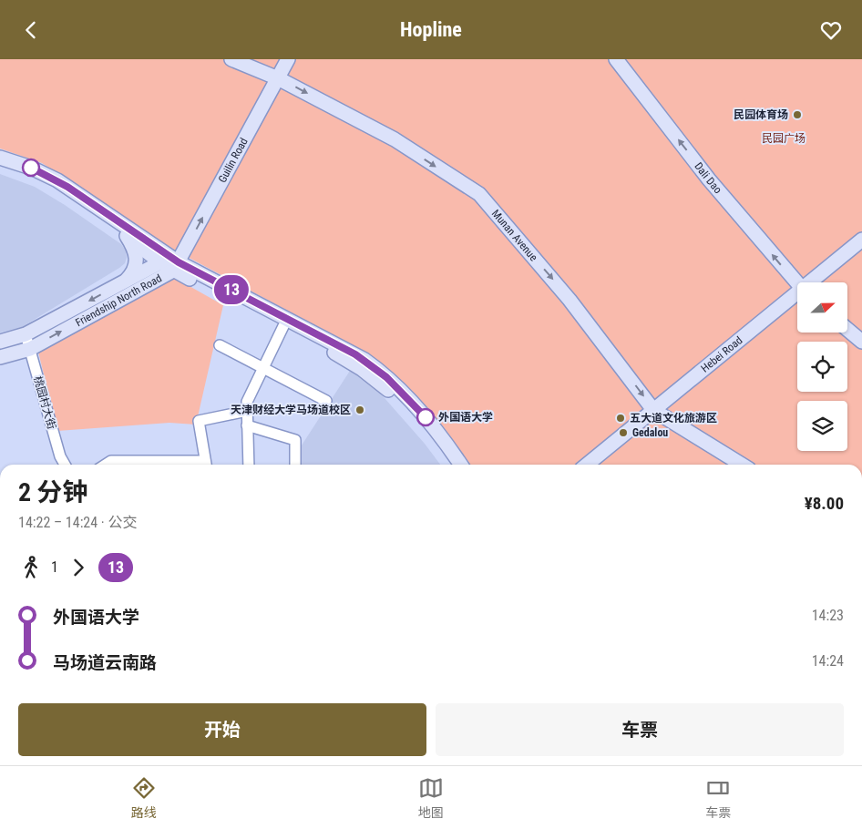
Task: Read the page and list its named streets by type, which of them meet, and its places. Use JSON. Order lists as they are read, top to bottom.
{
  "streets": {
    "street": [
      "Guilin Road",
      "Dali Dao",
      "Munan Avenue",
      "Friendship North Road",
      "Hebei Road",
      "桃园村大街"
    ]
  },
  "crossings": [
    ["Guilin Road", "Munan Avenue"],
    ["Guilin Road", "Friendship North Road"],
    ["Munan Avenue", "Hebei Road"],
    ["Friendship North Road", "桃园村大街"]
  ],
  "one_way": ["Guilin Road", "Dali Dao", "Munan Avenue"],
  "parks": ["民园广场"],
  "places": [
    "民园体育场",
    "天津财经大学马场道校区",
    "外国语大学",
    "五大道文化旅游区",
    "Gedalou"
  ],
  "lines": ["bus line 13"],
  "north": "right",
  "page": {
    "header": "Hopline",
    "on_map": "13",
    "heading": ["2 分钟", "14:22 – 14:24 · 公交", "¥8.00"],
    "legs": ["1", "13"],
    "list": [
      {
        "name": "外国语大学",
        "value": "14:23"
      },
      {
        "name": "马场道云南路",
        "value": "14:24"
      }
    ],
    "buttons": ["开始", "车票"],
    "tabs": ["路线", "地图", "车票"]
  }
}
